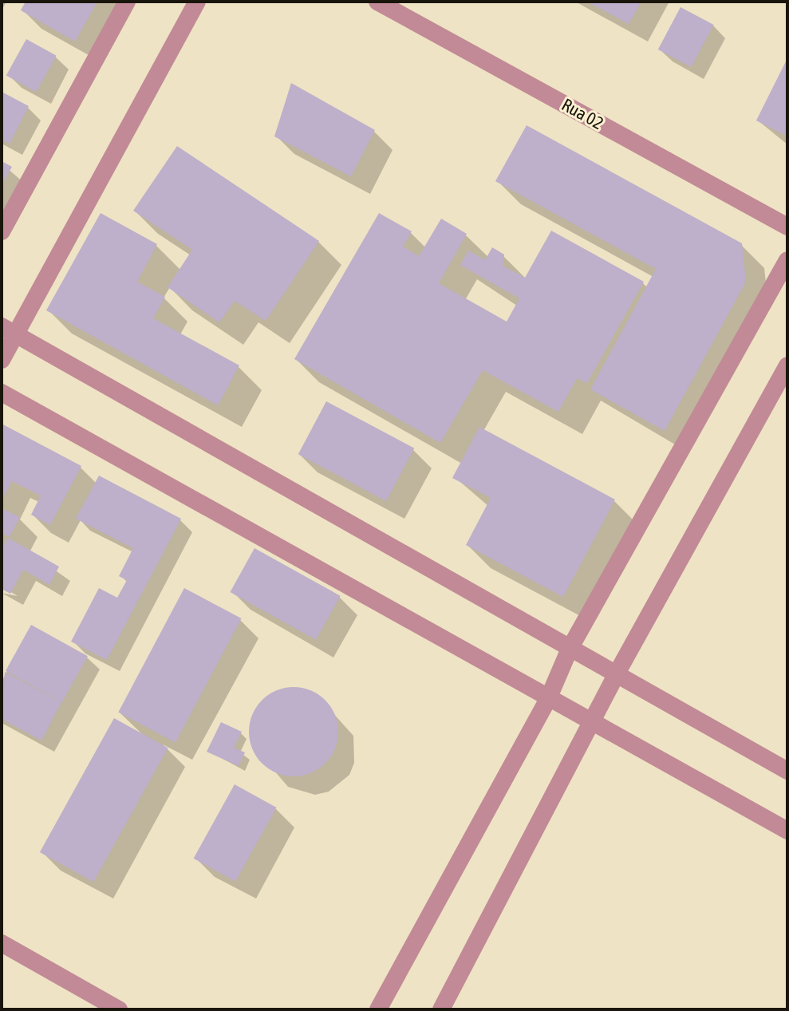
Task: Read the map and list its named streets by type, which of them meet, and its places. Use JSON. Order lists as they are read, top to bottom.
{
  "streets": {
    "street": ["Rua 02"]
  }
}
